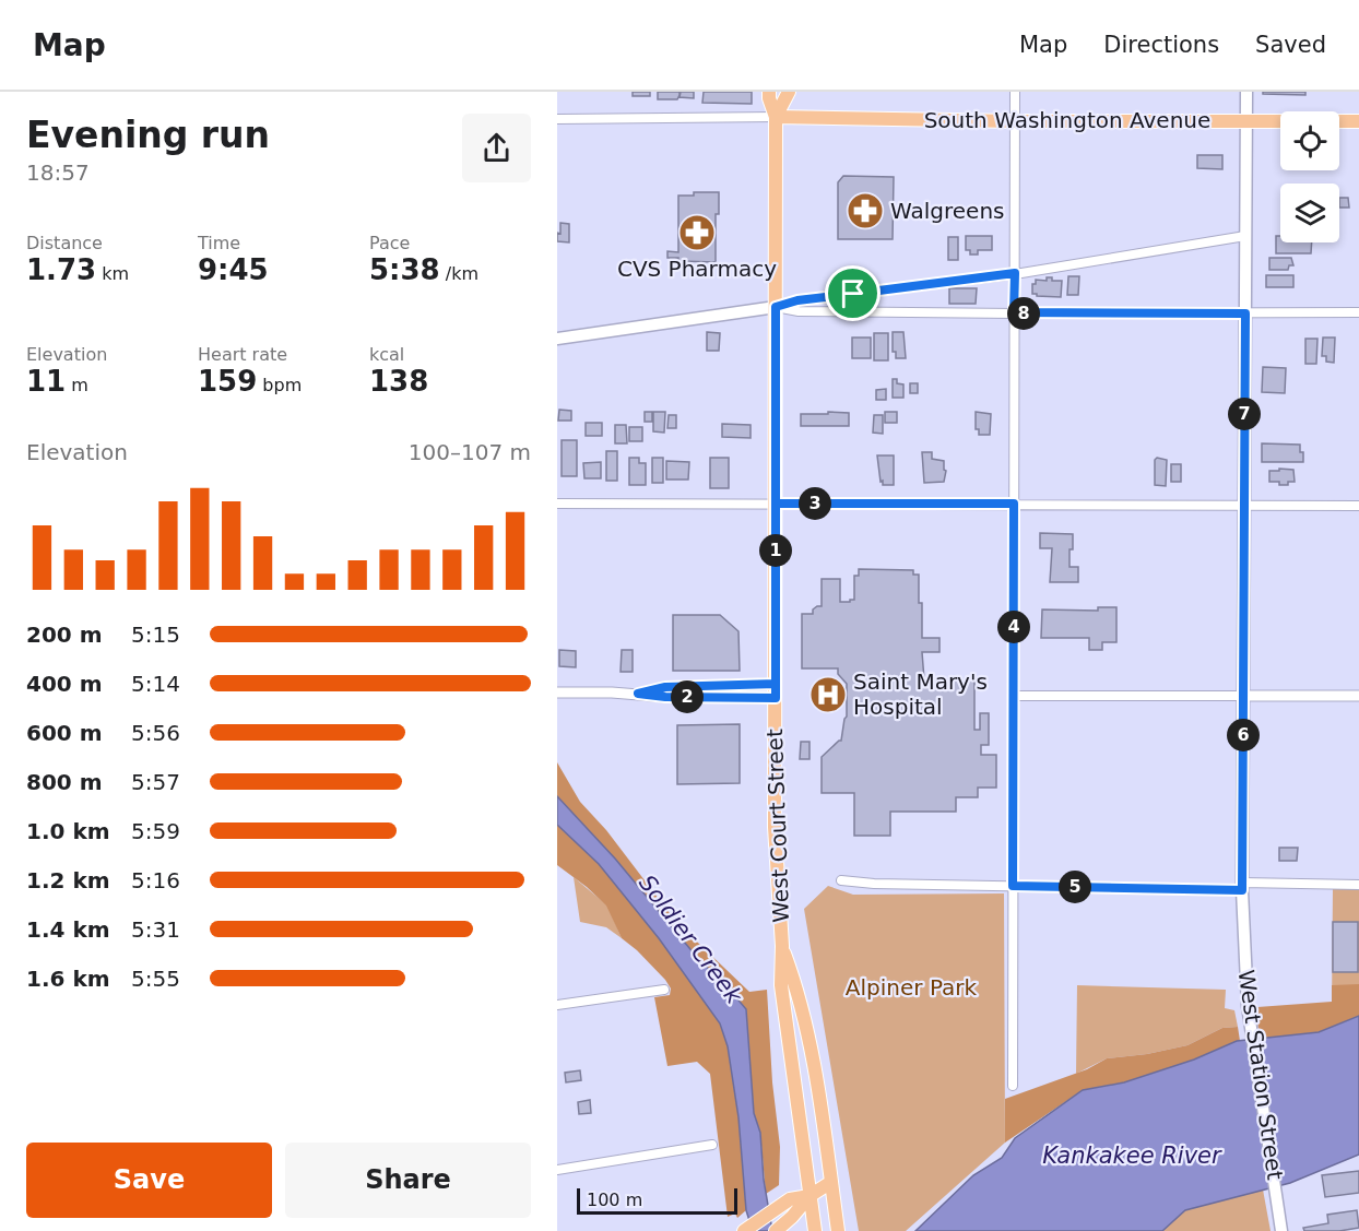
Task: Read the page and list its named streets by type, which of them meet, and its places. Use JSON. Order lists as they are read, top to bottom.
{
  "streets": {
    "main road": ["South Washington Avenue", "West Court Street", "West Station Street"]
  },
  "crossings": [
    ["South Washington Avenue", "West Court Street"],
    ["South Washington Avenue", "West Station Street"]
  ],
  "water": ["Soldier Creek", "Kankakee River"],
  "parks": ["Alpiner Park"],
  "places": {
    "pharmacy": ["Walgreens", "CVS Pharmacy"],
    "hospital": ["Saint Mary's Hospital"]
  },
  "scale_bar": "100 m",
  "page": {
    "header": "Map",
    "nav": ["Map", "Directions", "Saved"],
    "heading": ["Evening run", "18:57"],
    "stats": [
      ["Distance", "1.73 km"],
      ["Time", "9:45"],
      ["Pace", "5:38 /km"],
      ["Elevation", "11 m"],
      ["Heart rate", "159 bpm"],
      ["kcal", "138"]
    ],
    "pins": [
      "8",
      "7",
      "3",
      "1",
      "4",
      "2",
      "6",
      "5"
    ],
    "chart": ["Elevation", "100–107 m"],
    "list": [
      {
        "name": "200 m",
        "note": "5:15"
      },
      {
        "name": "400 m",
        "note": "5:14"
      },
      {
        "name": "600 m",
        "note": "5:56"
      },
      {
        "name": "800 m",
        "note": "5:57"
      },
      {
        "name": "1.0 km",
        "note": "5:59"
      },
      {
        "name": "1.2 km",
        "note": "5:16"
      },
      {
        "name": "1.4 km",
        "note": "5:31"
      },
      {
        "name": "1.6 km",
        "note": "5:55"
      }
    ],
    "buttons": ["Save", "Share"],
    "scale": "100 m"
  }
}
